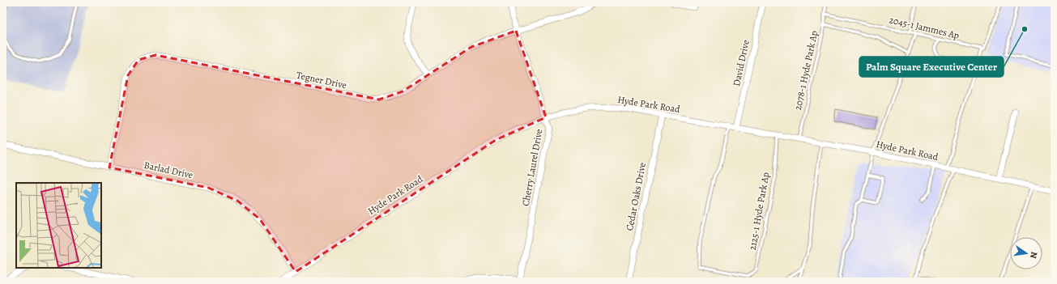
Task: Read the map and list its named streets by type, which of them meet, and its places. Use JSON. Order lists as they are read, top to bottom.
{
  "streets": {
    "street": [
      "David Drive",
      "Tegner Drive",
      "Hyde Park Road",
      "Cherry Laurel Drive",
      "Barlad Drive",
      "Cedar Oaks Drive"
    ],
    "lane": ["2045-1 Jammes Ap", "2078-1 Hyde Park Ap", "2125-1 Hyde Park Ap"]
  },
  "crossings": [
    ["David Drive", "Hyde Park Road"],
    ["2078-1 Hyde Park Ap", "Hyde Park Road"],
    ["Tegner Drive", "Cherry Laurel Drive"],
    ["Tegner Drive", "Barlad Drive"],
    ["Hyde Park Road", "Cherry Laurel Drive"],
    ["Hyde Park Road", "Barlad Drive"],
    ["Hyde Park Road", "Cedar Oaks Drive"],
    ["Hyde Park Road", "2125-1 Hyde Park Ap"]
  ],
  "places": ["Palm Square Executive Center"],
  "north": "right"
}
